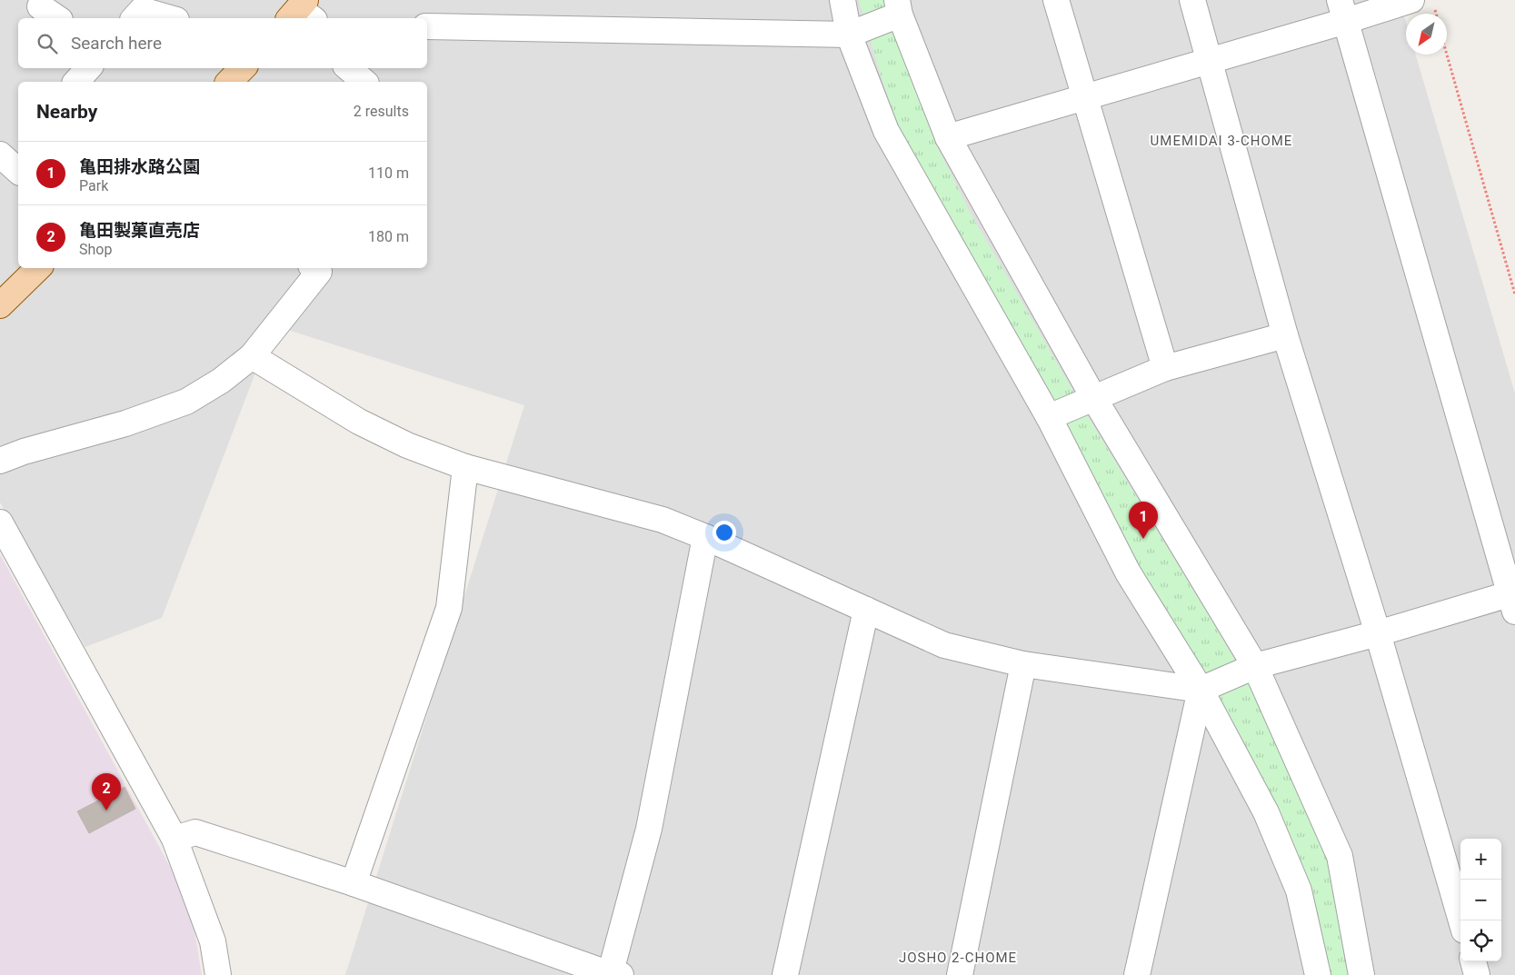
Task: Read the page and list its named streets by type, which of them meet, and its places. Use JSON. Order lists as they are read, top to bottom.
{
  "districts": ["UMEMIDAI 3-CHOME", "JOSHO 2-CHOME"],
  "north": "bottom left",
  "page": {
    "search": "Search here",
    "heading": ["Nearby", "2 results"],
    "list": [
      {
        "mark": "1",
        "name": "亀田排水路公園",
        "note": "Park",
        "value": "110 m"
      },
      {
        "mark": "2",
        "name": "亀田製菓直売店",
        "note": "Shop",
        "value": "180 m"
      }
    ],
    "pins": ["1", "2"],
    "map_buttons": ["+", "−"]
  }
}
